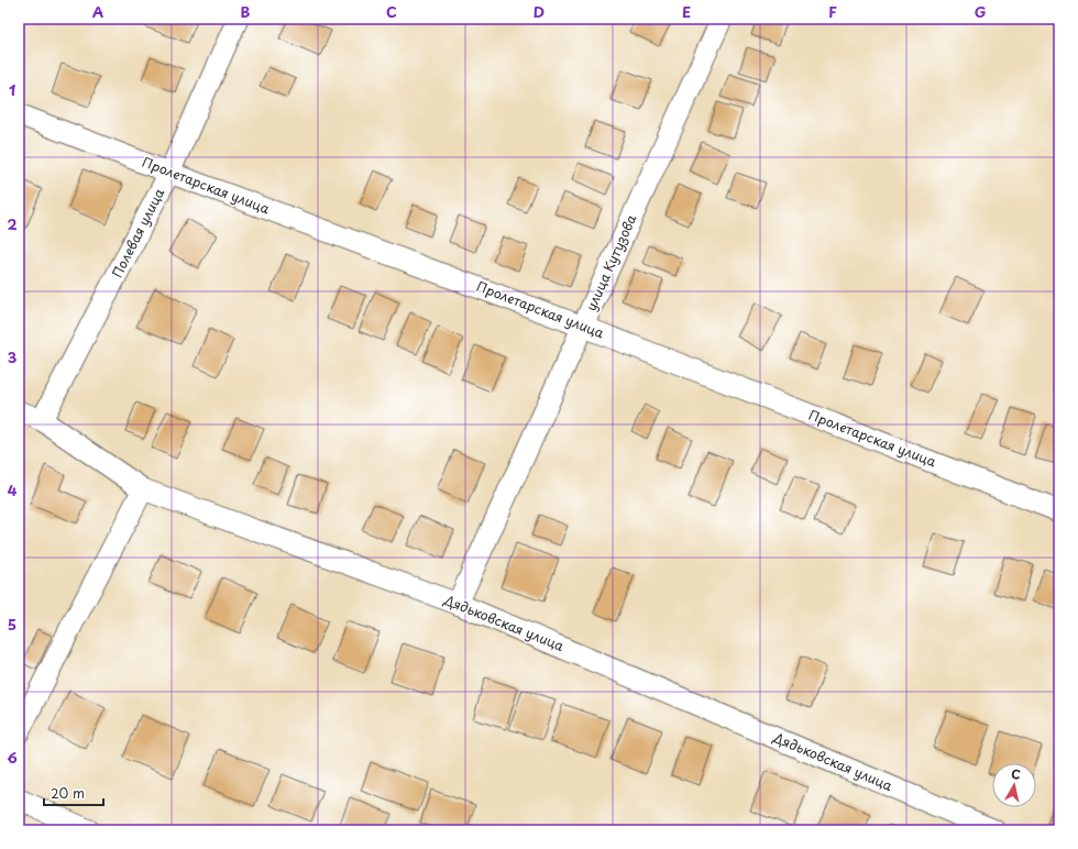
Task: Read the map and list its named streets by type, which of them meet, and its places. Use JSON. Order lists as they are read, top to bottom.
{
  "streets": {
    "street": [
      "Пролетарская улица",
      "Полевая улица",
      "улица Кутузова",
      "Дядьковская улица"
    ]
  },
  "crossings": [
    ["Пролетарская улица", "Полевая улица"],
    ["Пролетарская улица", "улица Кутузова"],
    ["Полевая улица", "Дядьковская улица"],
    ["улица Кутузова", "Дядьковская улица"]
  ],
  "scale_bar": "20 m",
  "north": "top",
  "grid": {
    "columns": [
      "A",
      "B",
      "C",
      "D",
      "E",
      "F",
      "G"
    ],
    "rows": [
      "1",
      "2",
      "3",
      "4",
      "5",
      "6"
    ]
  }
}
